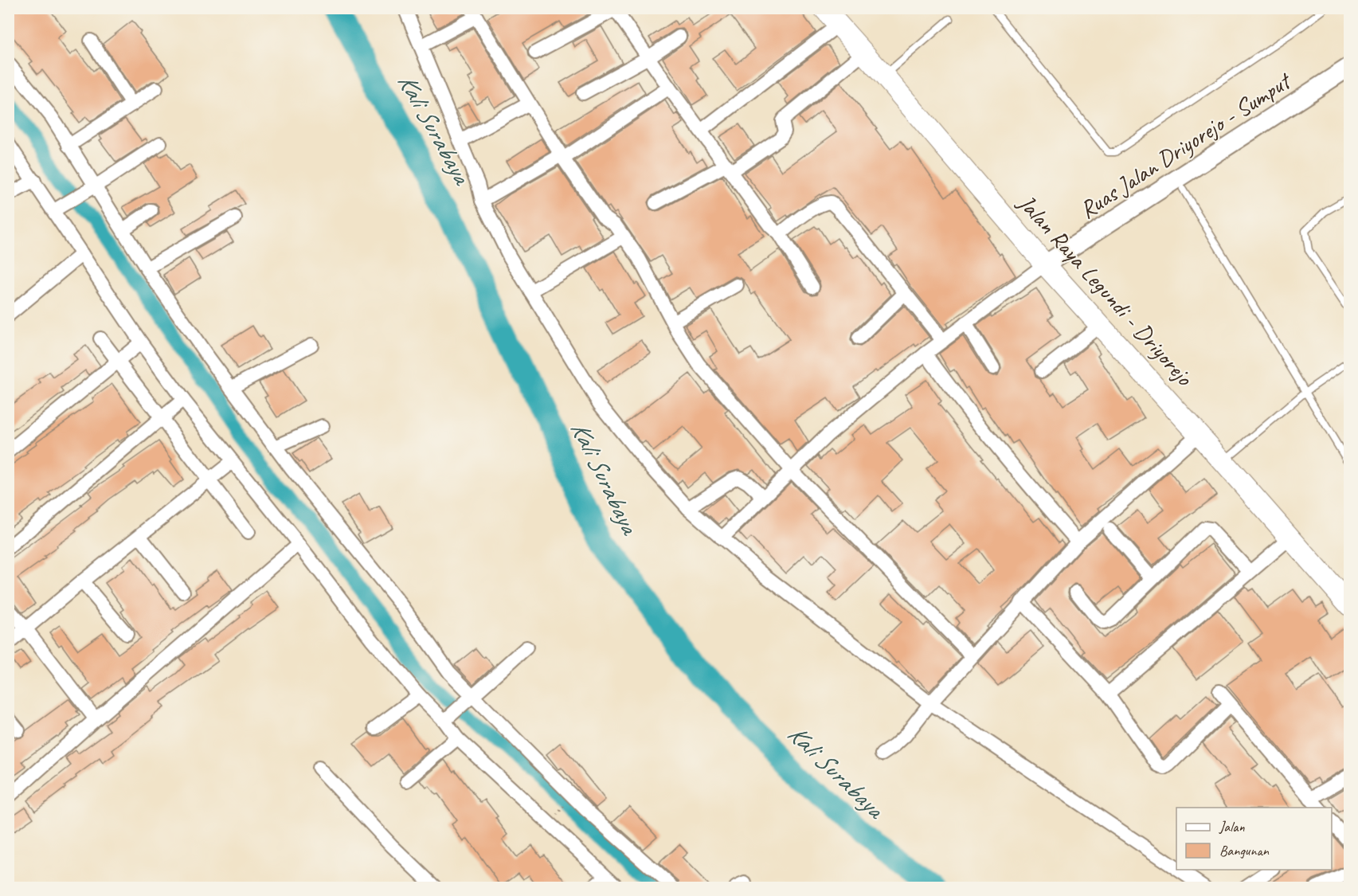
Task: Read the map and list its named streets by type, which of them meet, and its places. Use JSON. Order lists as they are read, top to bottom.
{
  "streets": {
    "main road": ["Ruas Jalan Driyorejo - Sumput", "Jalan Raya Legundi - Driyorejo"]
  },
  "crossings": [
    ["Ruas Jalan Driyorejo - Sumput", "Jalan Raya Legundi - Driyorejo"]
  ],
  "water": ["Kali Surabaya"],
  "legend": ["Jalan", "Bangunan"]
}
